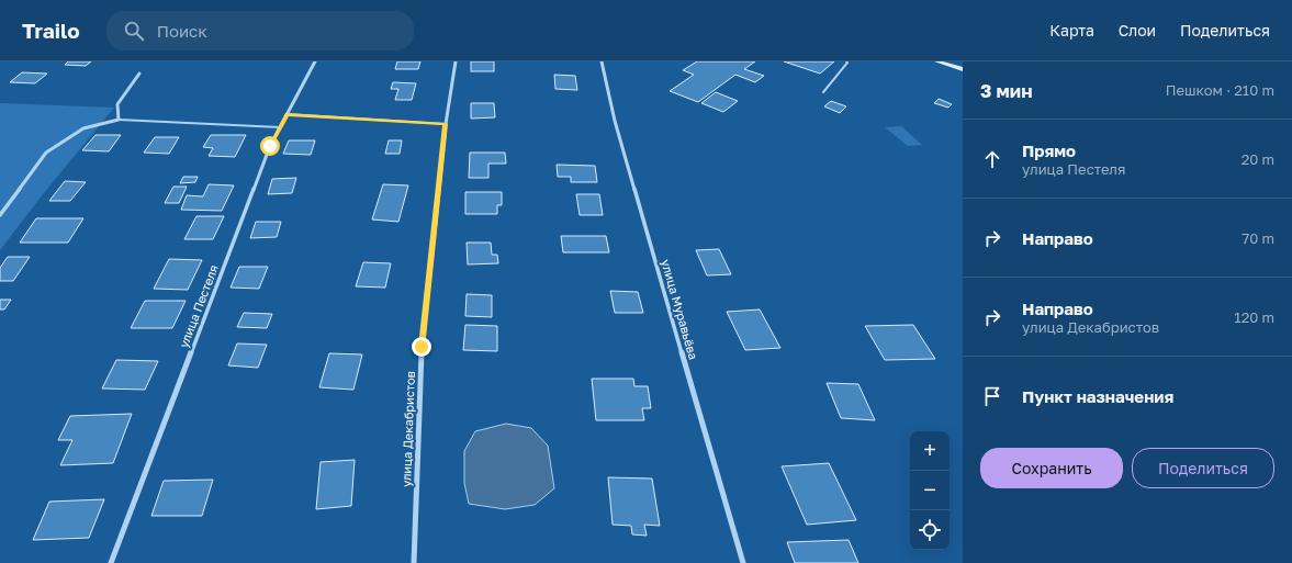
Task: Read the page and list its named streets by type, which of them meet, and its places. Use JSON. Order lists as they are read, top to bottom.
{
  "streets": {
    "street": ["улица Пестеля", "улица Муравьёва", "улица Декабристов"]
  },
  "page": {
    "header": "Trailo",
    "search": "Поиск",
    "nav": ["Карта", "Слои", "Поделиться"],
    "heading": ["3 мин", "Пешком · 210 m"],
    "list": [
      ["Прямо", "улица Пестеля", "20 m"],
      ["Направо", "70 m"],
      ["Направо", "улица Декабристов", "120 m"],
      "Пункт назначения"
    ],
    "map_buttons": ["+", "−"],
    "buttons": ["Сохранить", "Поделиться"]
  }
}
